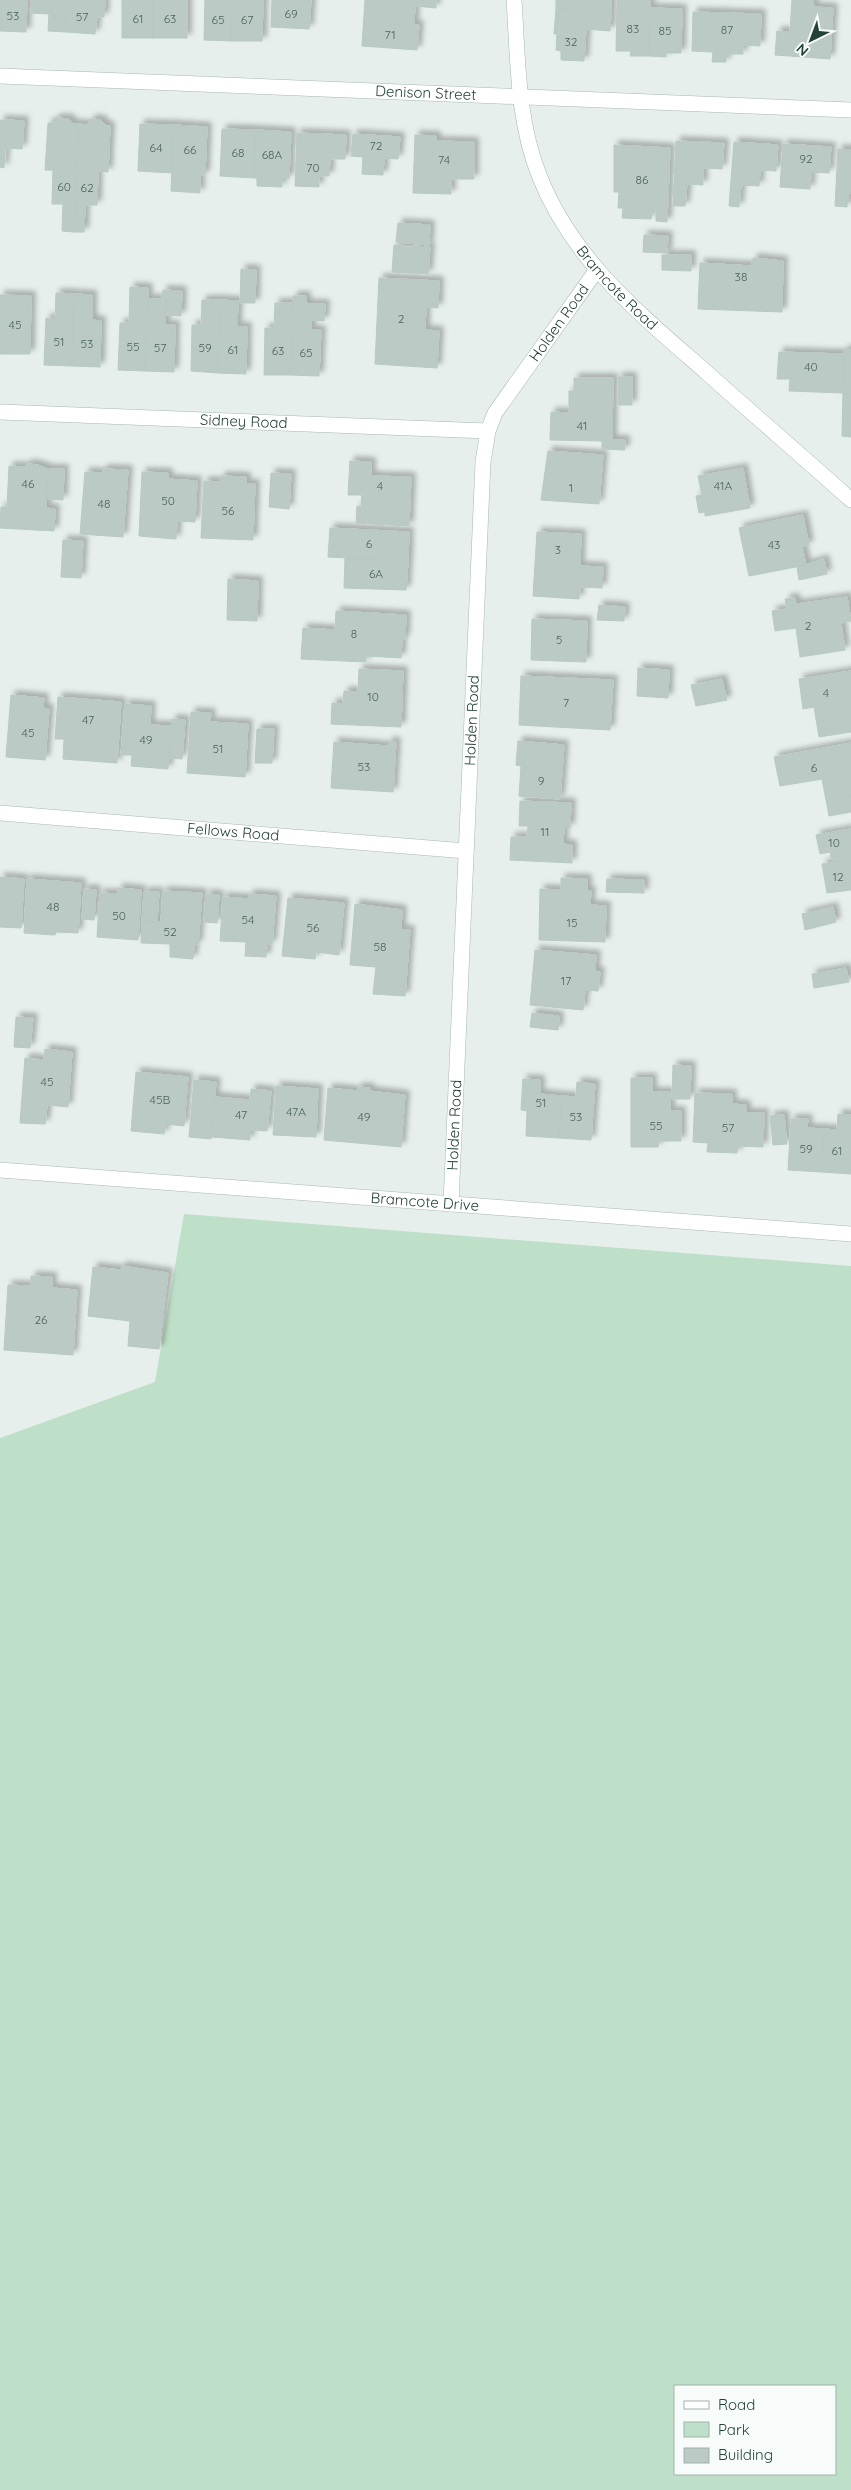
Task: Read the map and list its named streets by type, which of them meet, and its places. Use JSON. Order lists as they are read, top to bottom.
{
  "streets": {
    "street": [
      "Denison Street",
      "Bramcote Road",
      "Holden Road",
      "Sidney Road",
      "Fellows Road",
      "Bramcote Drive"
    ]
  },
  "crossings": [
    ["Denison Street", "Bramcote Road"],
    ["Bramcote Road", "Holden Road"],
    ["Holden Road", "Sidney Road"],
    ["Holden Road", "Fellows Road"],
    ["Holden Road", "Bramcote Drive"]
  ],
  "house_numbers": [
    "69",
    "53",
    "57",
    "61",
    "63",
    "65",
    "67",
    "83",
    "87",
    "85",
    "71",
    "32",
    "72",
    "64",
    "66",
    "68",
    "68A",
    "92",
    "74",
    "70",
    "86",
    "60",
    "62",
    "38",
    "2",
    "45",
    "51",
    "53",
    "55",
    "57",
    "59",
    "61",
    "63",
    "65",
    "40",
    "41",
    "46",
    "4",
    "41A",
    "1",
    "50",
    "48",
    "56",
    "6",
    "43",
    "3",
    "6A",
    "2",
    "8",
    "5",
    "4",
    "10",
    "7",
    "47",
    "45",
    "49",
    "51",
    "53",
    "6",
    "9",
    "11",
    "10",
    "12",
    "48",
    "50",
    "54",
    "15",
    "56",
    "52",
    "58",
    "17",
    "45",
    "45B",
    "51",
    "47A",
    "47",
    "49",
    "53",
    "55",
    "57",
    "59",
    "61",
    "26"
  ],
  "legend": ["Road", "Park", "Building"],
  "north": "bottom left"
}
